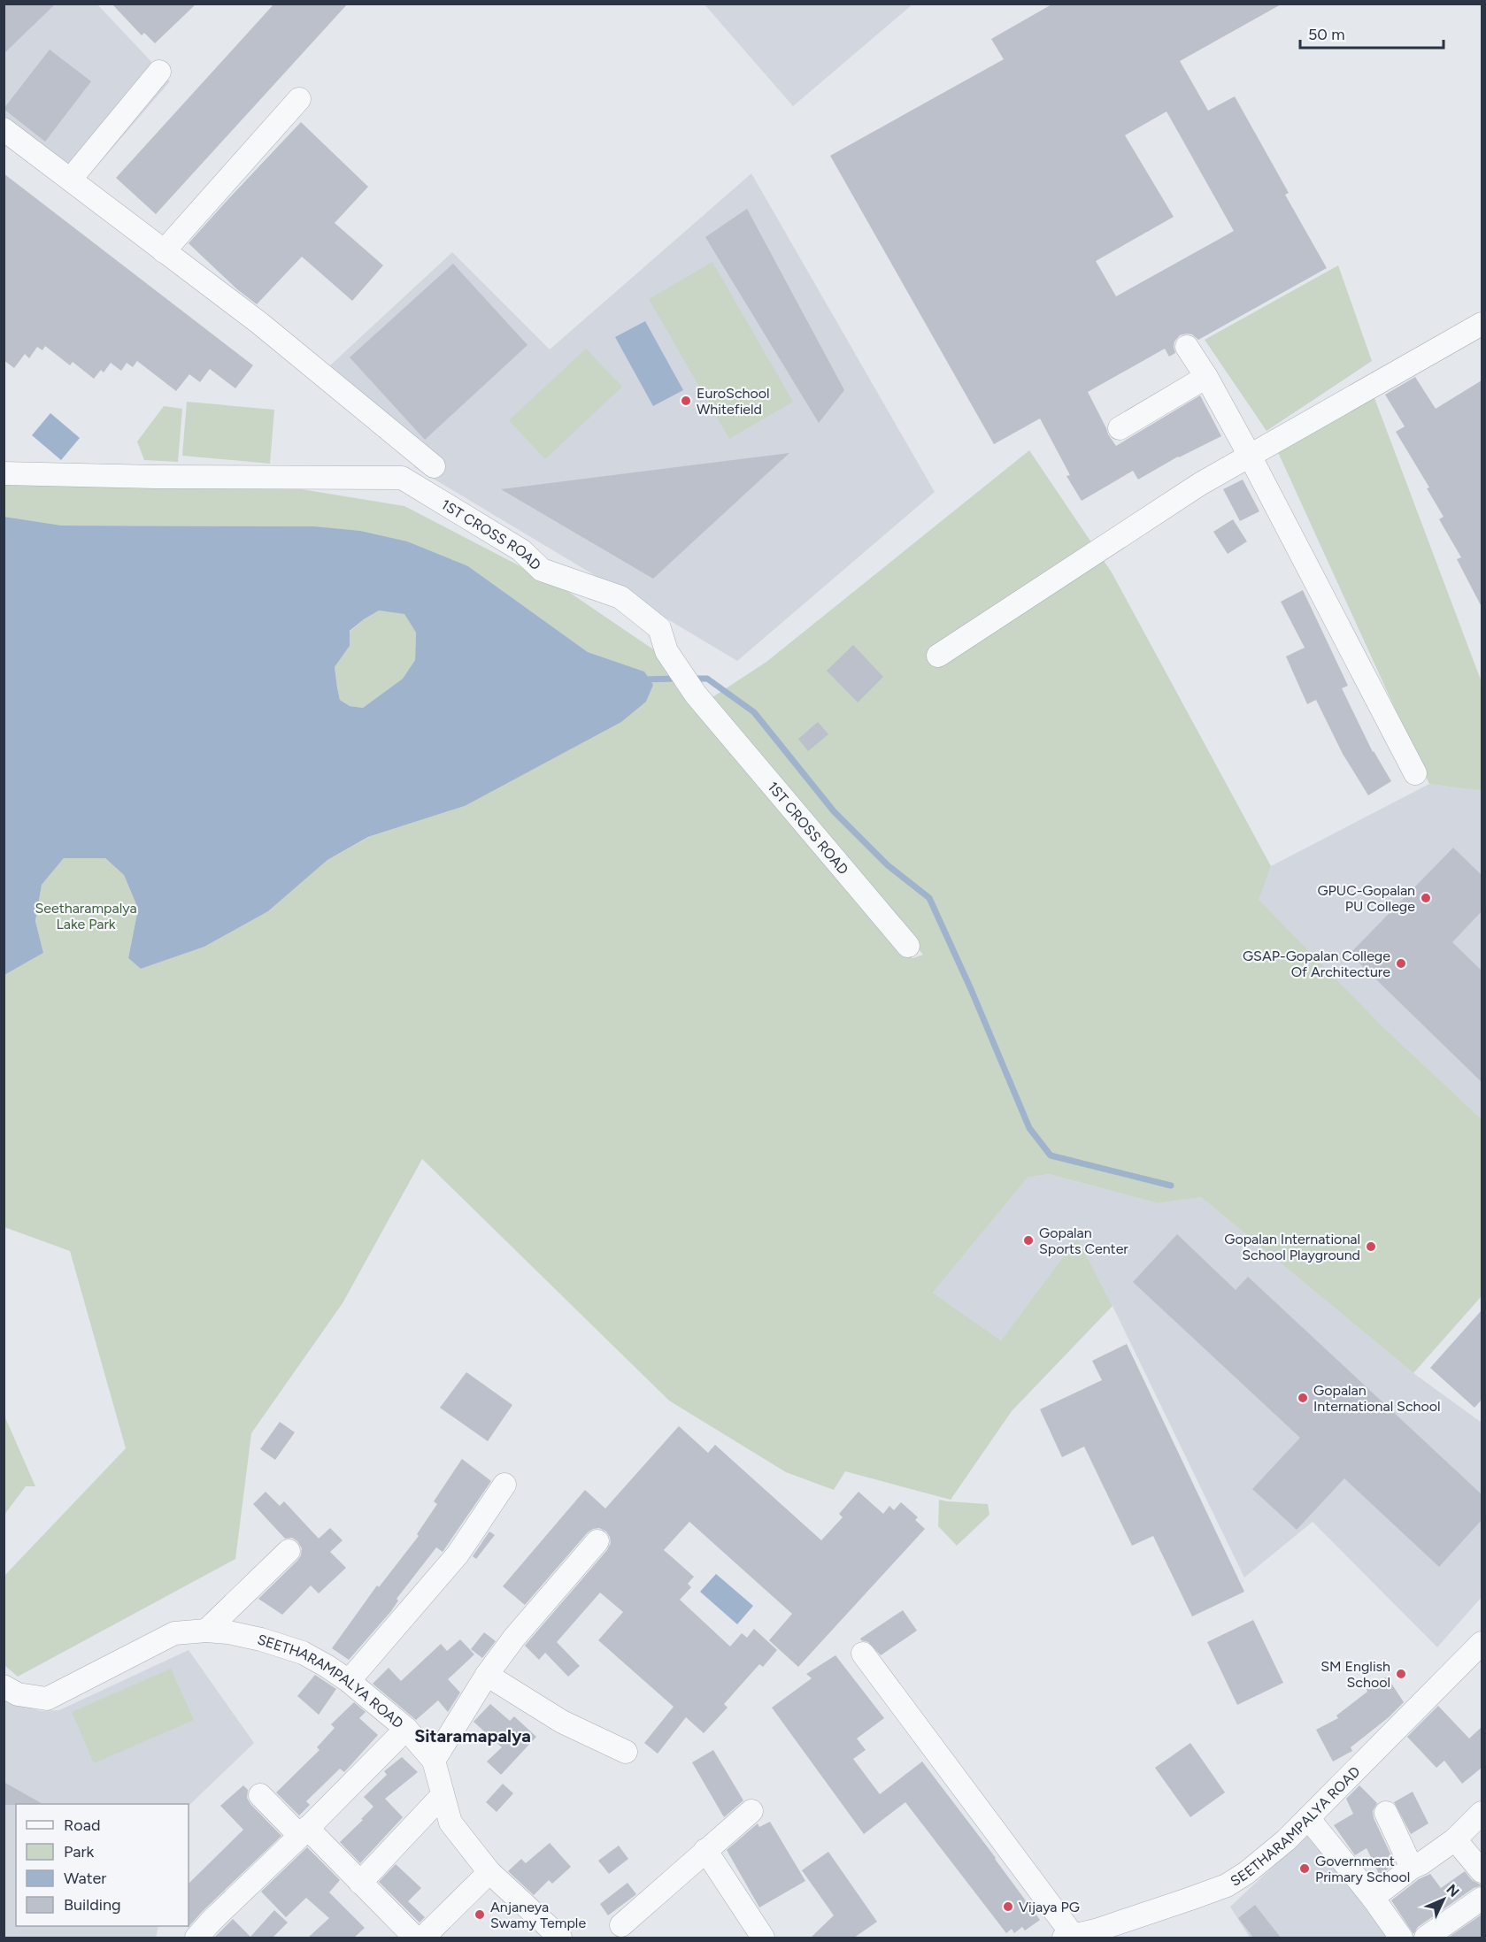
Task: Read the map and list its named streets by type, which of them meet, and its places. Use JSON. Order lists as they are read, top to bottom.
{
  "streets": {
    "street": ["1ST CROSS ROAD", "SEETHARAMPALYA ROAD"]
  },
  "districts": ["Sitaramapalya"],
  "parks": ["Seetharampalya Lake Park"],
  "places": [
    "EuroSchool Whitefield",
    "GPUC-Gopalan PU College",
    "GSAP-Gopalan College Of Architecture",
    "Gopalan Sports Center",
    "Gopalan International School Playground",
    "Gopalan International School",
    "SM English School",
    "Government Primary School",
    "Vijaya PG",
    "Anjaneya Swamy Temple"
  ],
  "legend": [
    "Road",
    "Park",
    "Water",
    "Building"
  ],
  "scale_bar": "50 m",
  "north": "top right"
}
